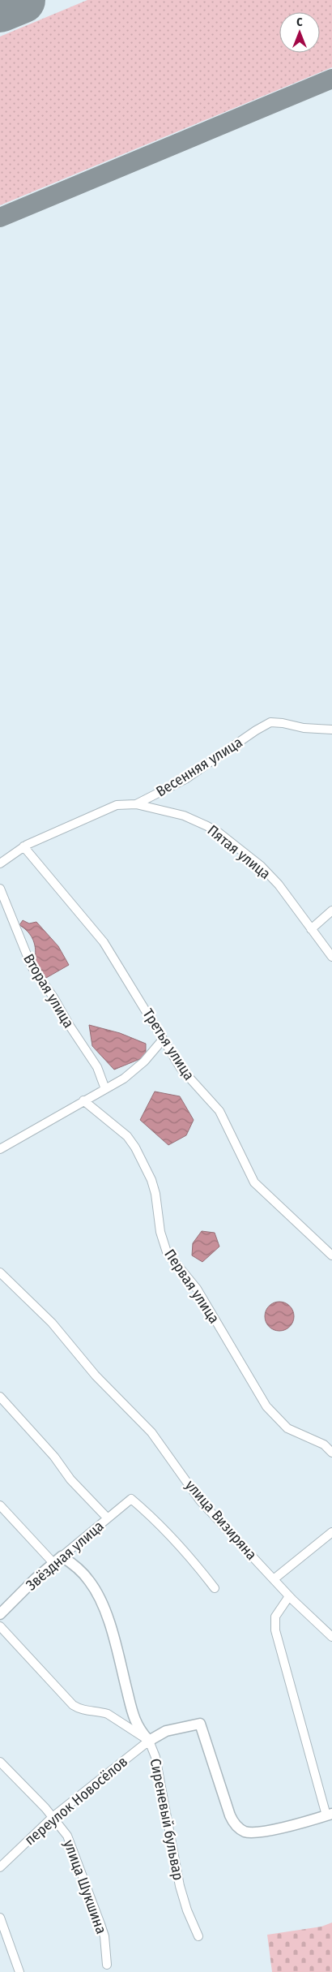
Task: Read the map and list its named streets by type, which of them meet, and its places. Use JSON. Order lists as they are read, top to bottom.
{
  "streets": {
    "street": [
      "Весенняя улица",
      "Пятая улица",
      "Вторая улица",
      "Третья улица",
      "Первая улица",
      "улица Визиряна",
      "Звёздная улица",
      "переулок Новосёлов",
      "Сиреневый бульвар",
      "улица Шукшина"
    ]
  },
  "crossings": [
    ["Весенняя улица", "Пятая улица"],
    ["Весенняя улица", "Третья улица"],
    ["Звёздная улица", "Сиреневый бульвар"],
    ["переулок Новосёлов", "Сиреневый бульвар"],
    ["переулок Новосёлов", "улица Шукшина"]
  ],
  "north": "top"
}
